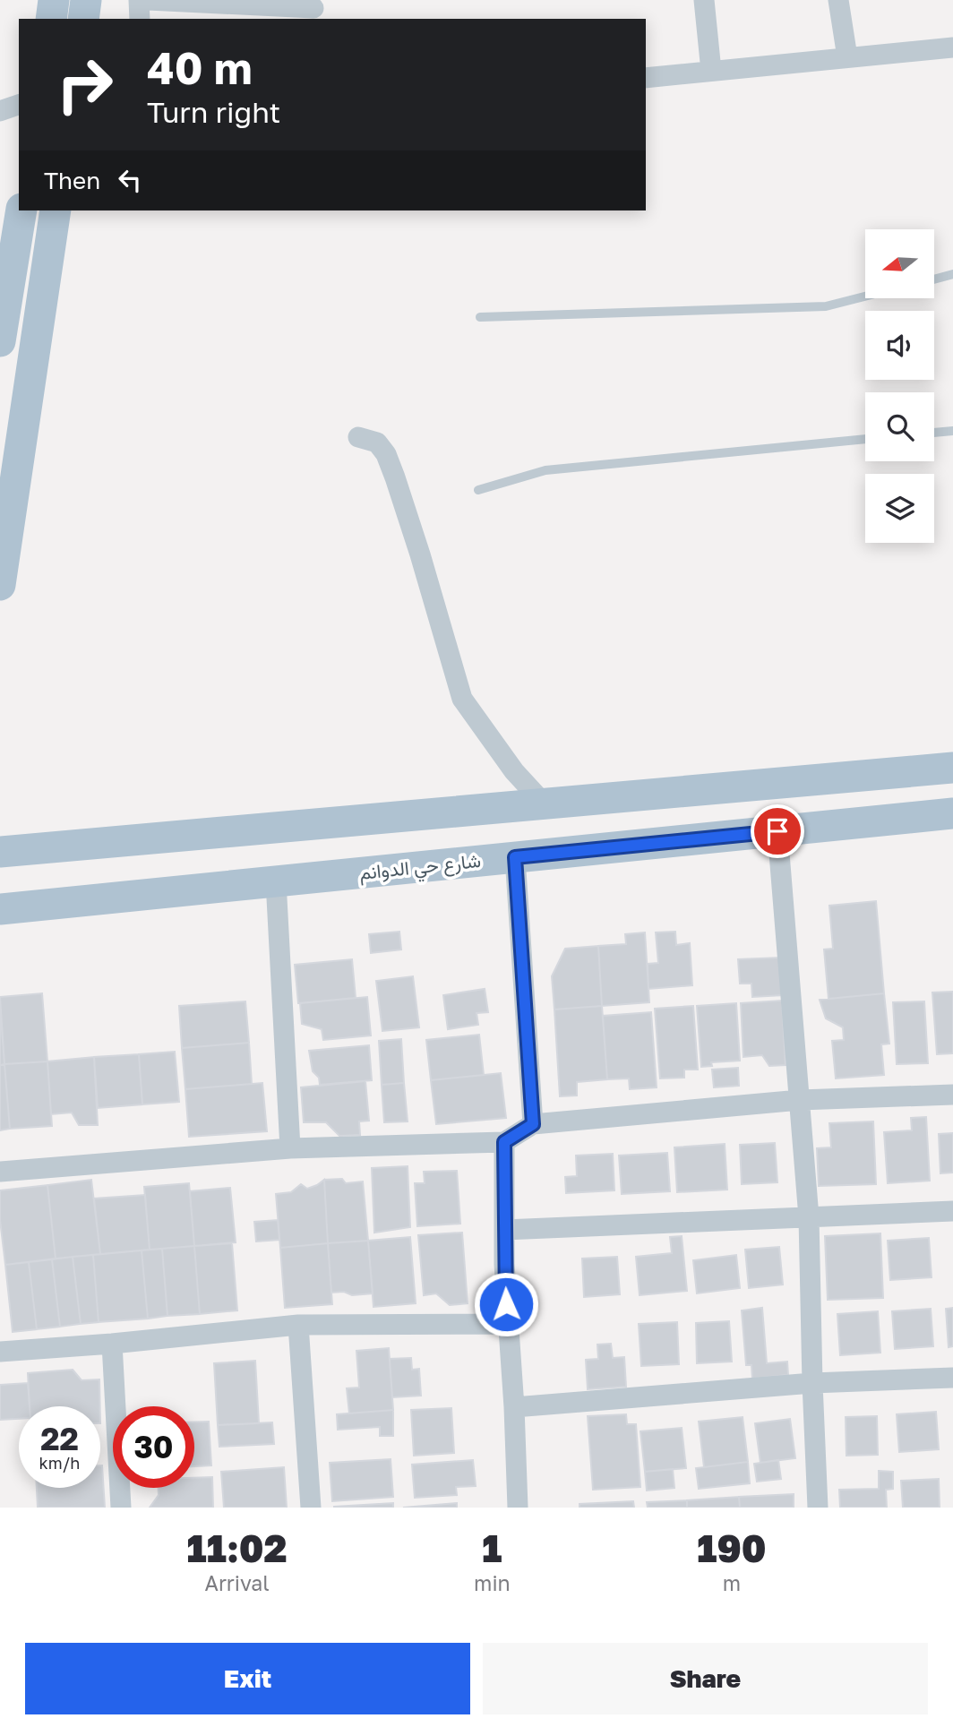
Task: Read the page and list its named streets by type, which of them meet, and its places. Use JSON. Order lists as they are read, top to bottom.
{
  "streets": {
    "main road": ["شارع حي الدوانم"]
  },
  "north": "left",
  "page": {
    "turn": ["40 m", "Turn right"],
    "then": "Then",
    "speed": "22 km/h",
    "limit": "30",
    "eta": [
      "11:02",
      "Arrival",
      "1",
      "min",
      "190",
      "m"
    ],
    "buttons": ["Exit", "Share"]
  }
}
